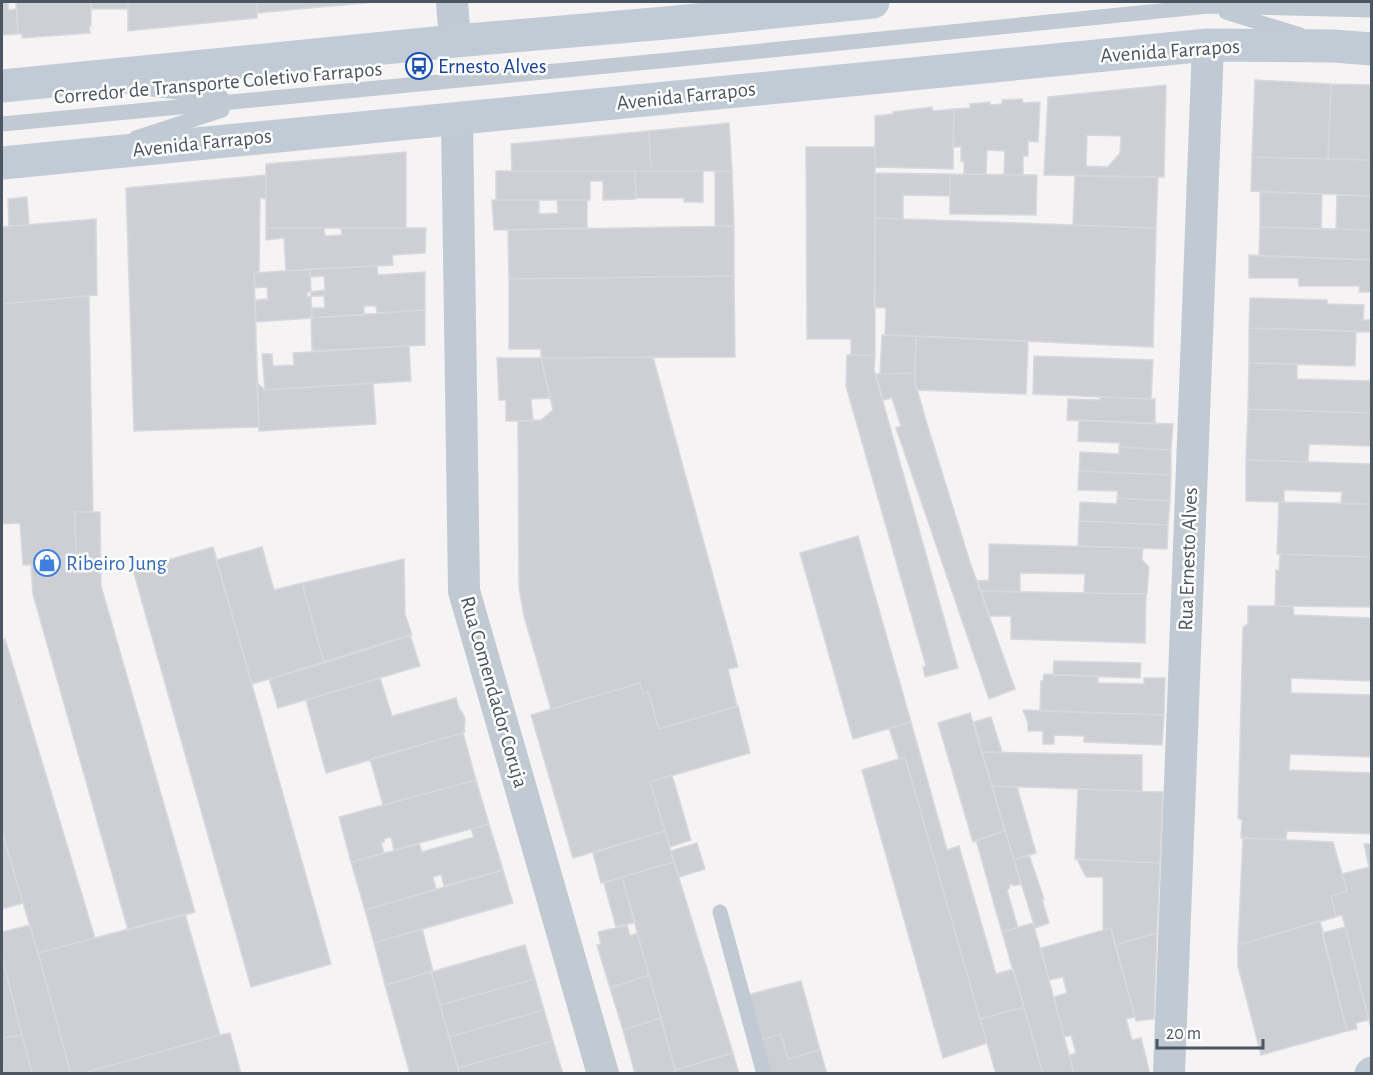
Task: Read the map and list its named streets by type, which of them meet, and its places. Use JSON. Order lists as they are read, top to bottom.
{
  "streets": {
    "main road": ["Avenida Farrapos"],
    "street": ["Rua Ernesto Alves", "Rua Comendador Coruja"],
    "lane": ["Corredor de Transporte Coletivo Farrapos"]
  },
  "crossings": [
    ["Avenida Farrapos", "Rua Ernesto Alves"],
    ["Avenida Farrapos", "Rua Comendador Coruja"]
  ],
  "places": {
    "bus stop": ["Ernesto Alves"],
    "shop": ["Ribeiro Jung"]
  },
  "scale_bar": "20 m"
}
